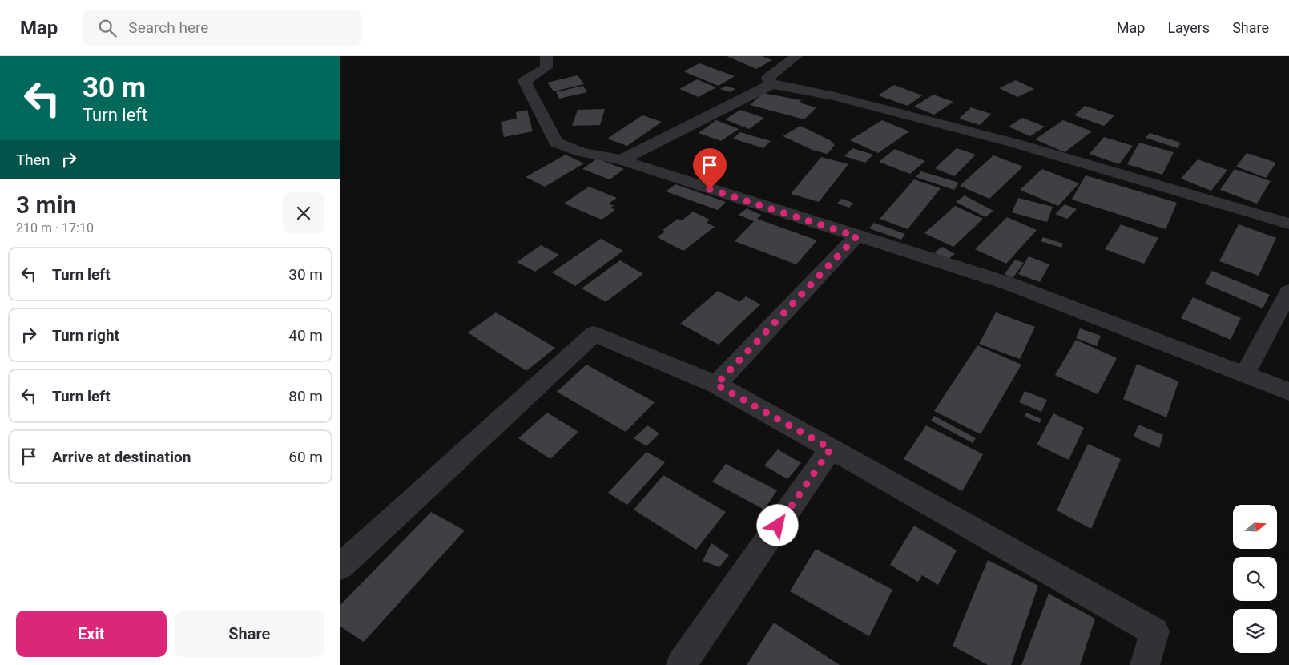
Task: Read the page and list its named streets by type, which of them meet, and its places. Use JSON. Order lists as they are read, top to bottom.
{
  "north": "right",
  "page": {
    "header": "Map",
    "search": "Search here",
    "nav": ["Map", "Layers", "Share"],
    "turn": ["30 m", "Turn left"],
    "then": "Then",
    "heading": ["3 min", "210 m · 17:10"],
    "list": [
      {
        "name": "Turn left",
        "value": "30 m"
      },
      {
        "name": "Turn right",
        "value": "40 m"
      },
      {
        "name": "Turn left",
        "value": "80 m"
      },
      {
        "name": "Arrive at destination",
        "value": "60 m"
      }
    ],
    "buttons": ["Exit", "Share"]
  }
}
